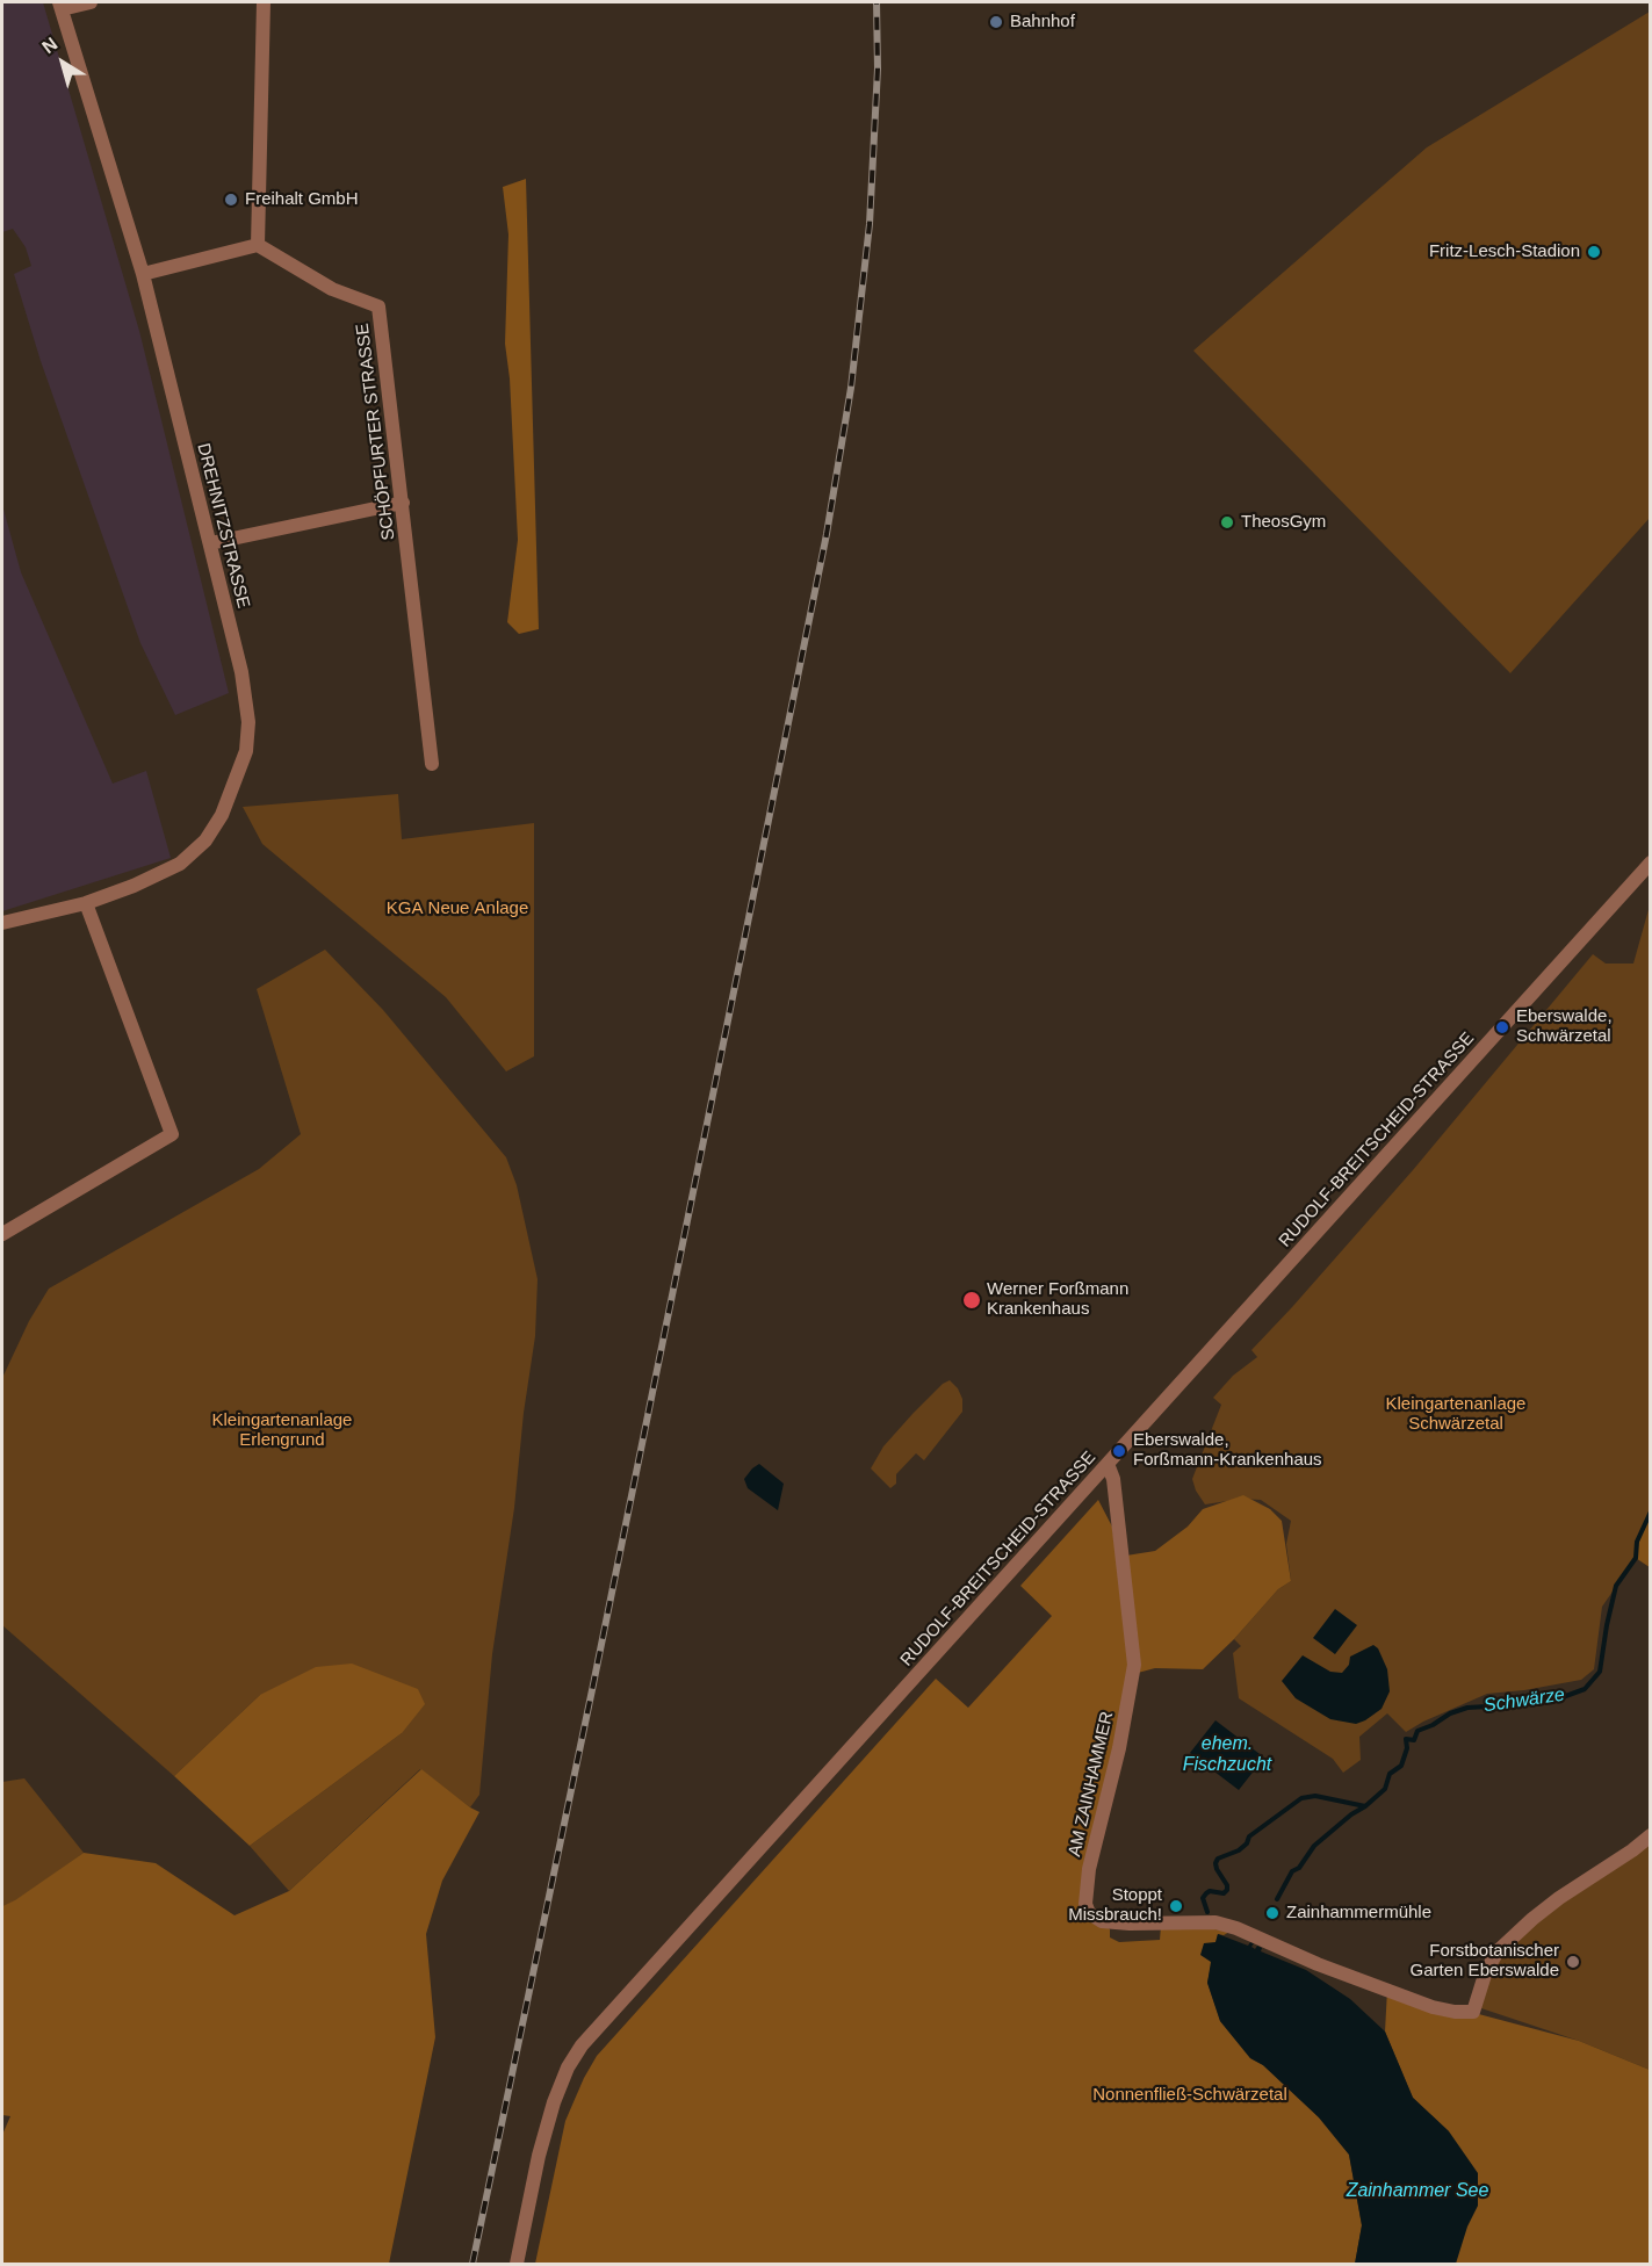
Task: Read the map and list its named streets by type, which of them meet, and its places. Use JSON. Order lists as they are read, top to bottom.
{
  "streets": {
    "street": [
      "SCHÖPFURTER STRASSE",
      "DREHNITZSTRASSE",
      "RUDOLF-BREITSCHEID-STRASSE",
      "AM ZAINHAMMER"
    ]
  },
  "crossings": [
    ["RUDOLF-BREITSCHEID-STRASSE", "AM ZAINHAMMER"]
  ],
  "water": ["Schwärze", "ehem. Fischzucht", "Zainhammer See"],
  "parks": [
    "KGA Neue Anlage",
    "Kleingartenanlage Schwärzetal",
    "Kleingartenanlage Erlengrund",
    "Nonnenfließ-Schwärzetal"
  ],
  "places": [
    "Bahnhof",
    "Freihalt GmbH",
    "Fritz-Lesch-Stadion",
    "TheosGym",
    "Eberswalde, Schwärzetal",
    "Werner Forßmann Krankenhaus",
    "Eberswalde, Forßmann-Krankenhaus",
    "Stoppt Missbrauch!",
    "Zainhammermühle",
    "Forstbotanischer Garten Eberswalde"
  ],
  "north": "top left"
}
